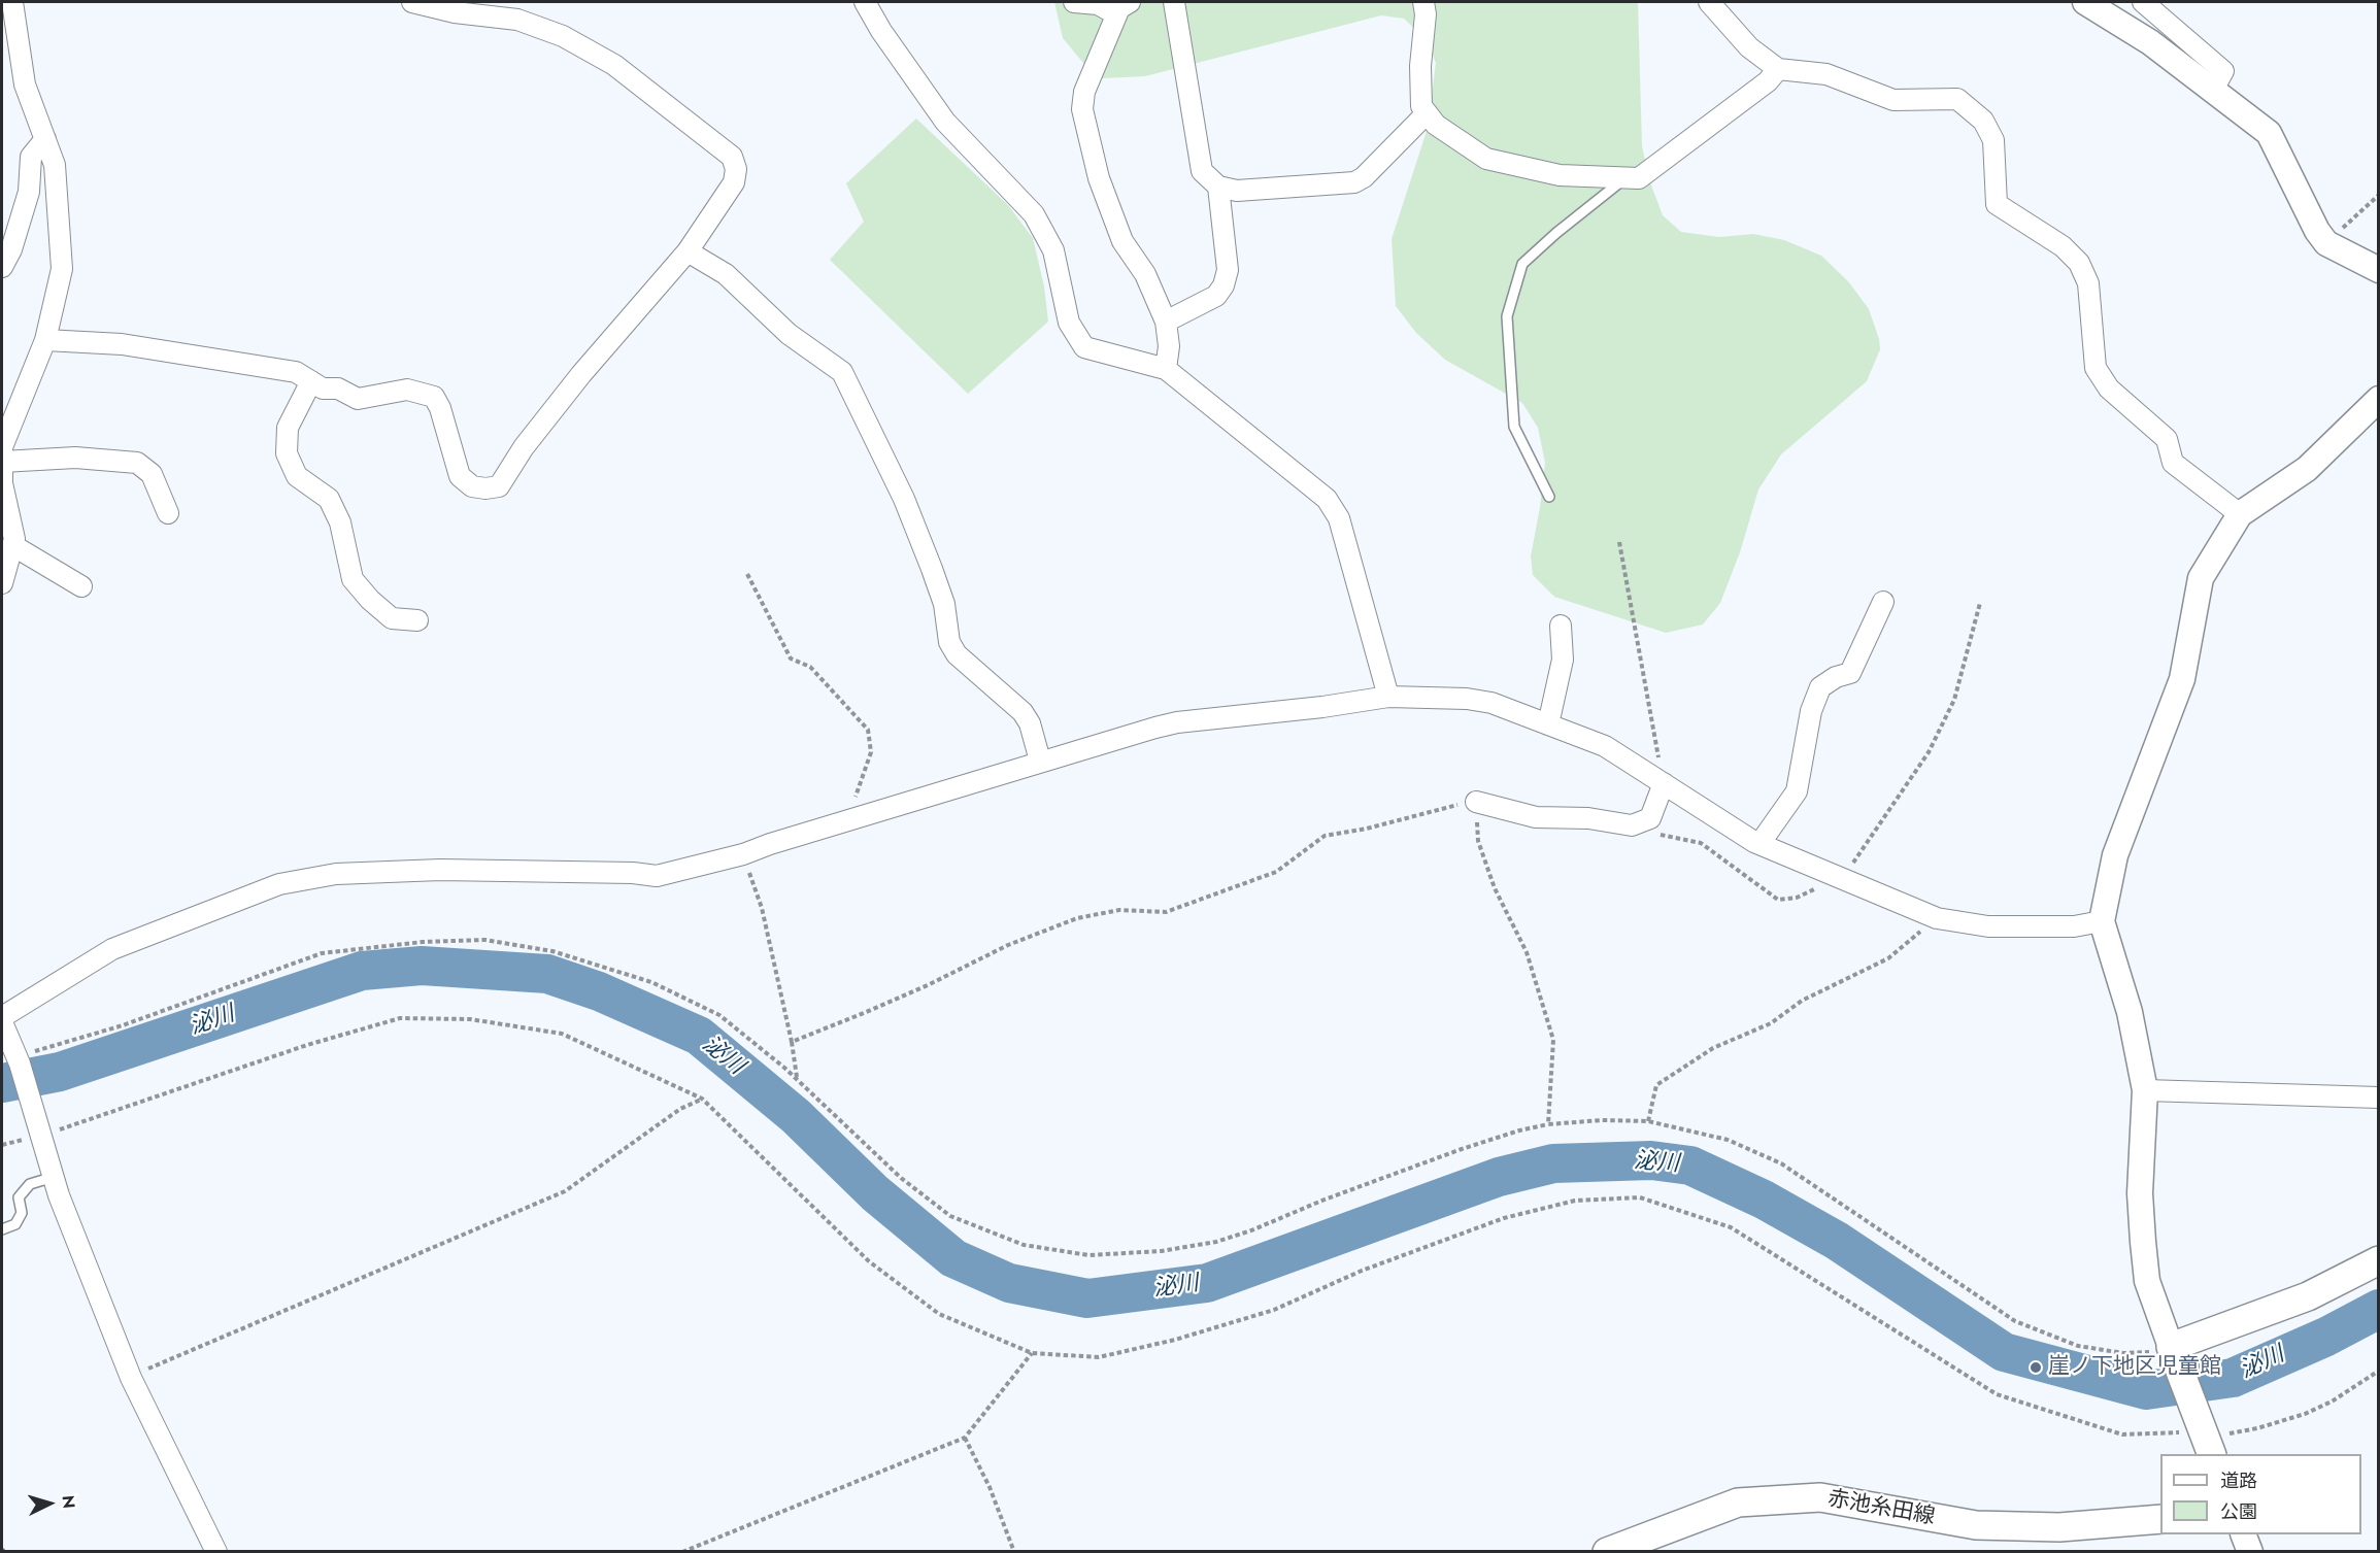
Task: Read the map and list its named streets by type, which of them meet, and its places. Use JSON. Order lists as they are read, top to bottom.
{
  "streets": {
    "main road": ["赤池糸田線"]
  },
  "water": ["泌川"],
  "places": ["崖ノ下地区児童館"],
  "legend": ["道路", "公園"],
  "north": "right"
}
